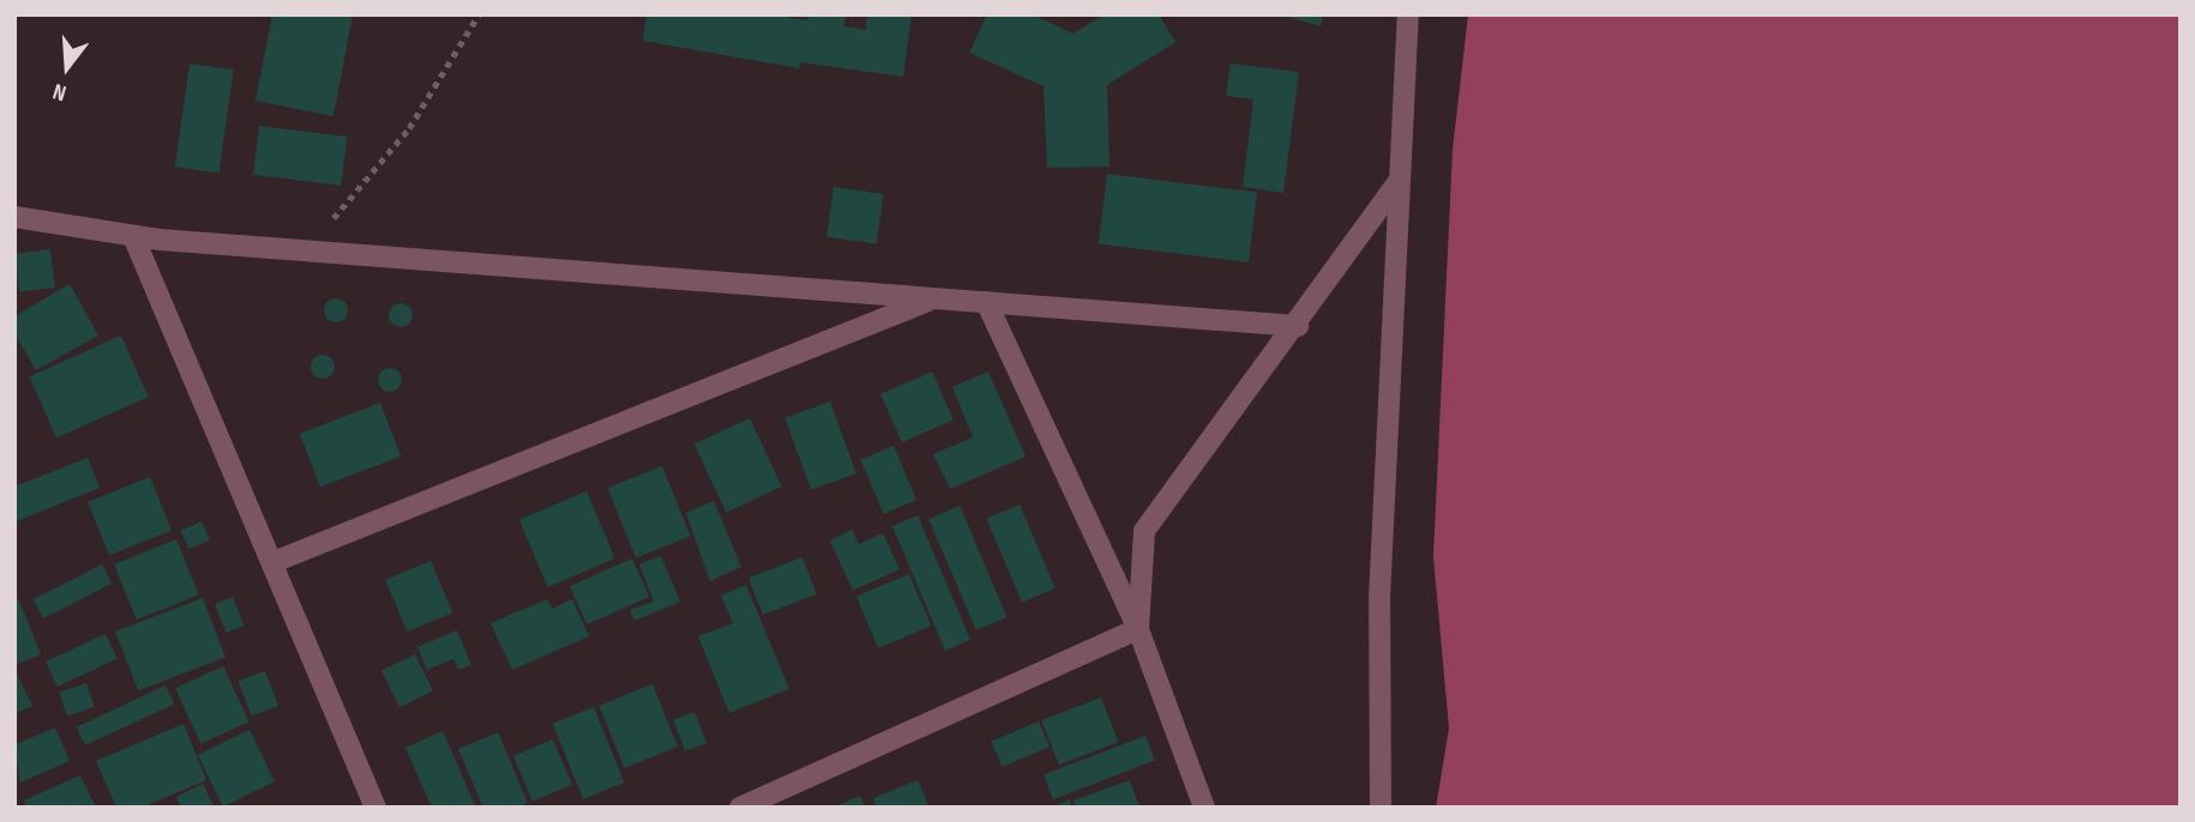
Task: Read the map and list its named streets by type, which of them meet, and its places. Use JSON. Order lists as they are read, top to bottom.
{
  "north": "bottom"
}
